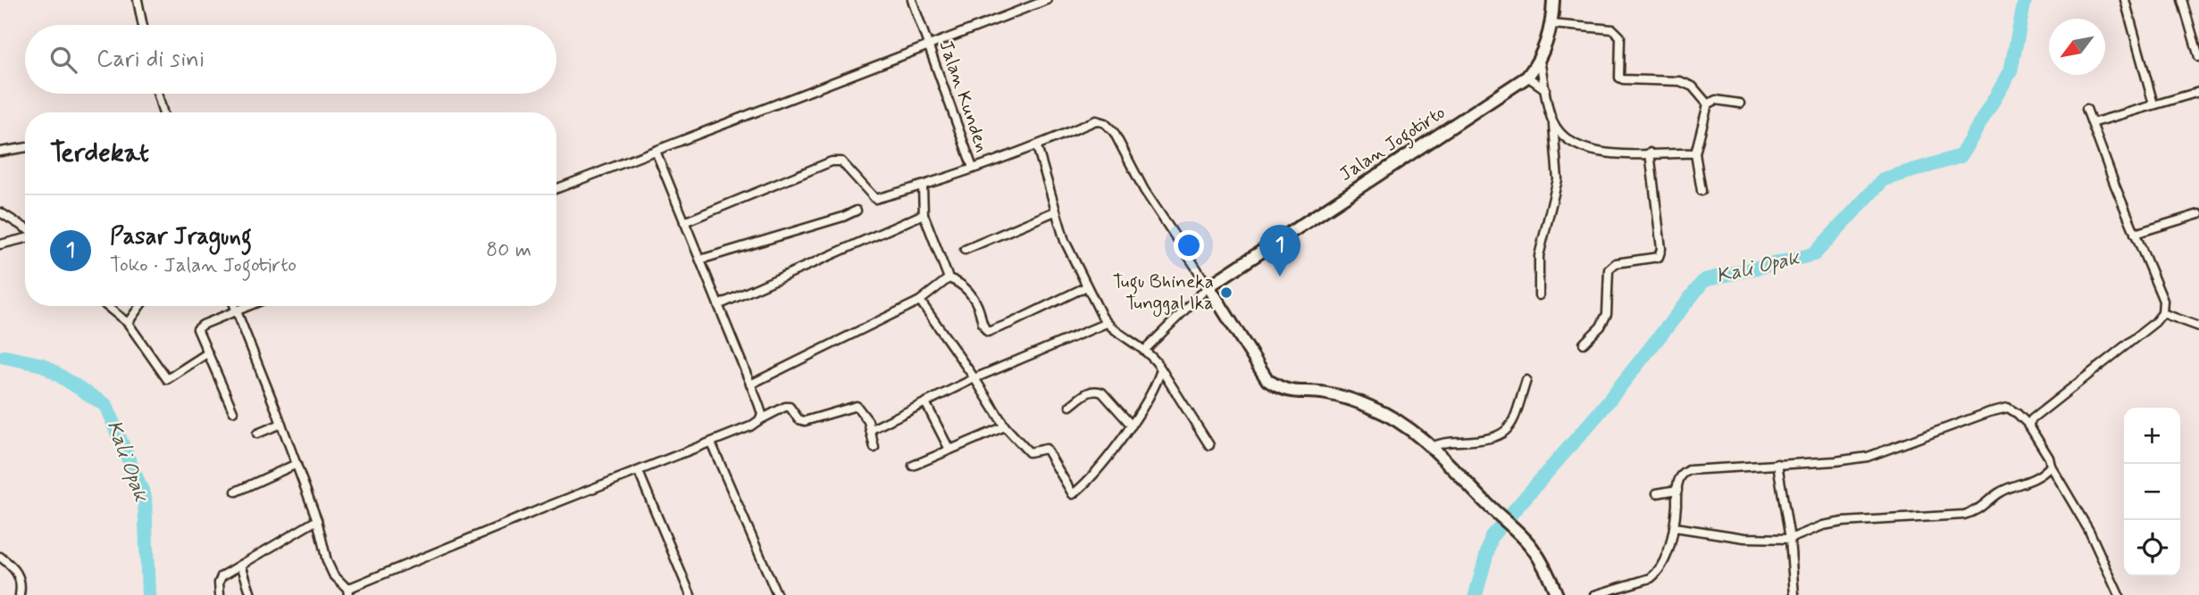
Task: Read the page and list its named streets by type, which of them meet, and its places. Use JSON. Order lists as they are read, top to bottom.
{
  "streets": {
    "street": ["Jalan Kunden", "Jalan Jogotirto"]
  },
  "water": ["Kali Opak"],
  "places": ["Tugu Bhineka Tunggal Ika"],
  "north": "bottom left",
  "page": {
    "search": "Cari di sini",
    "heading": "Terdekat",
    "list": [
      {
        "mark": "1",
        "name": "Pasar Jragung",
        "note": "Toko · Jalan Jogotirto",
        "value": "80 m"
      }
    ],
    "pins": "1",
    "map_buttons": ["+", "−"]
  }
}
